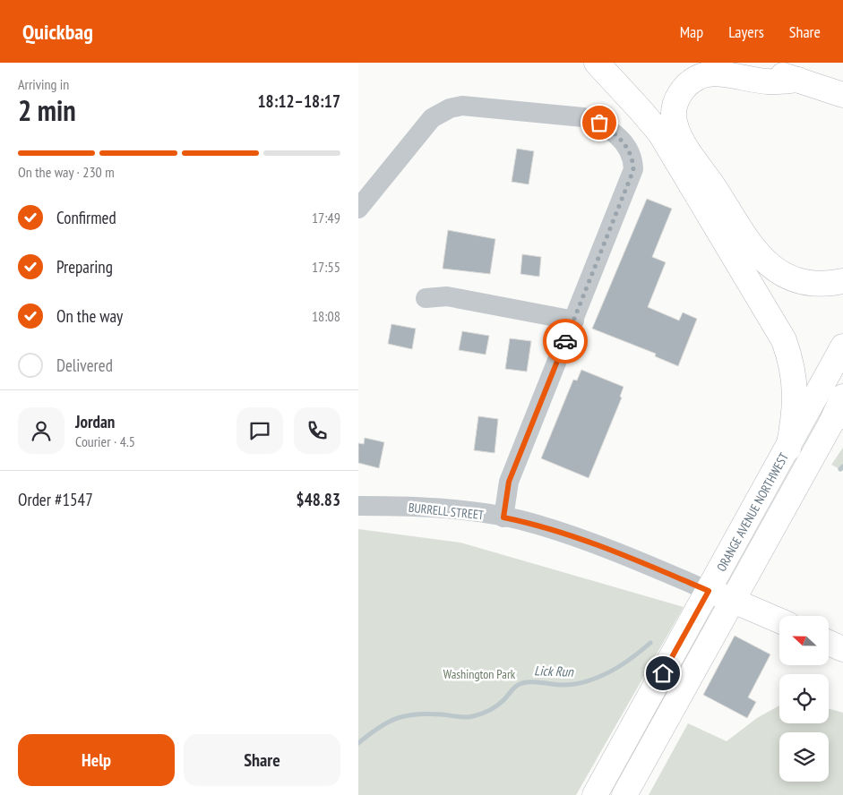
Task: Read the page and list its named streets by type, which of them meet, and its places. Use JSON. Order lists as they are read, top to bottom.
{
  "streets": {
    "main road": ["ORANGE AVENUE NORTHWEST"],
    "street": ["BURRELL STREET"]
  },
  "crossings": [
    ["BURRELL STREET", "ORANGE AVENUE NORTHWEST"]
  ],
  "water": ["Lick Run"],
  "parks": ["Washington Park"],
  "north": "left",
  "page": {
    "header": "Quickbag",
    "nav": ["Map", "Layers", "Share"],
    "heading": ["2 min", "Arriving in", "18:12–18:17"],
    "panel": [
      "Jordan",
      "Courier · 4.5",
      "Order #1547",
      "$48.83"
    ],
    "bar": "On the way · 230 m",
    "list": [
      ["Confirmed", "17:49"],
      ["Preparing", "17:55"],
      ["On the way", "18:08"],
      "Delivered"
    ],
    "buttons": ["Help", "Share"]
  }
}
